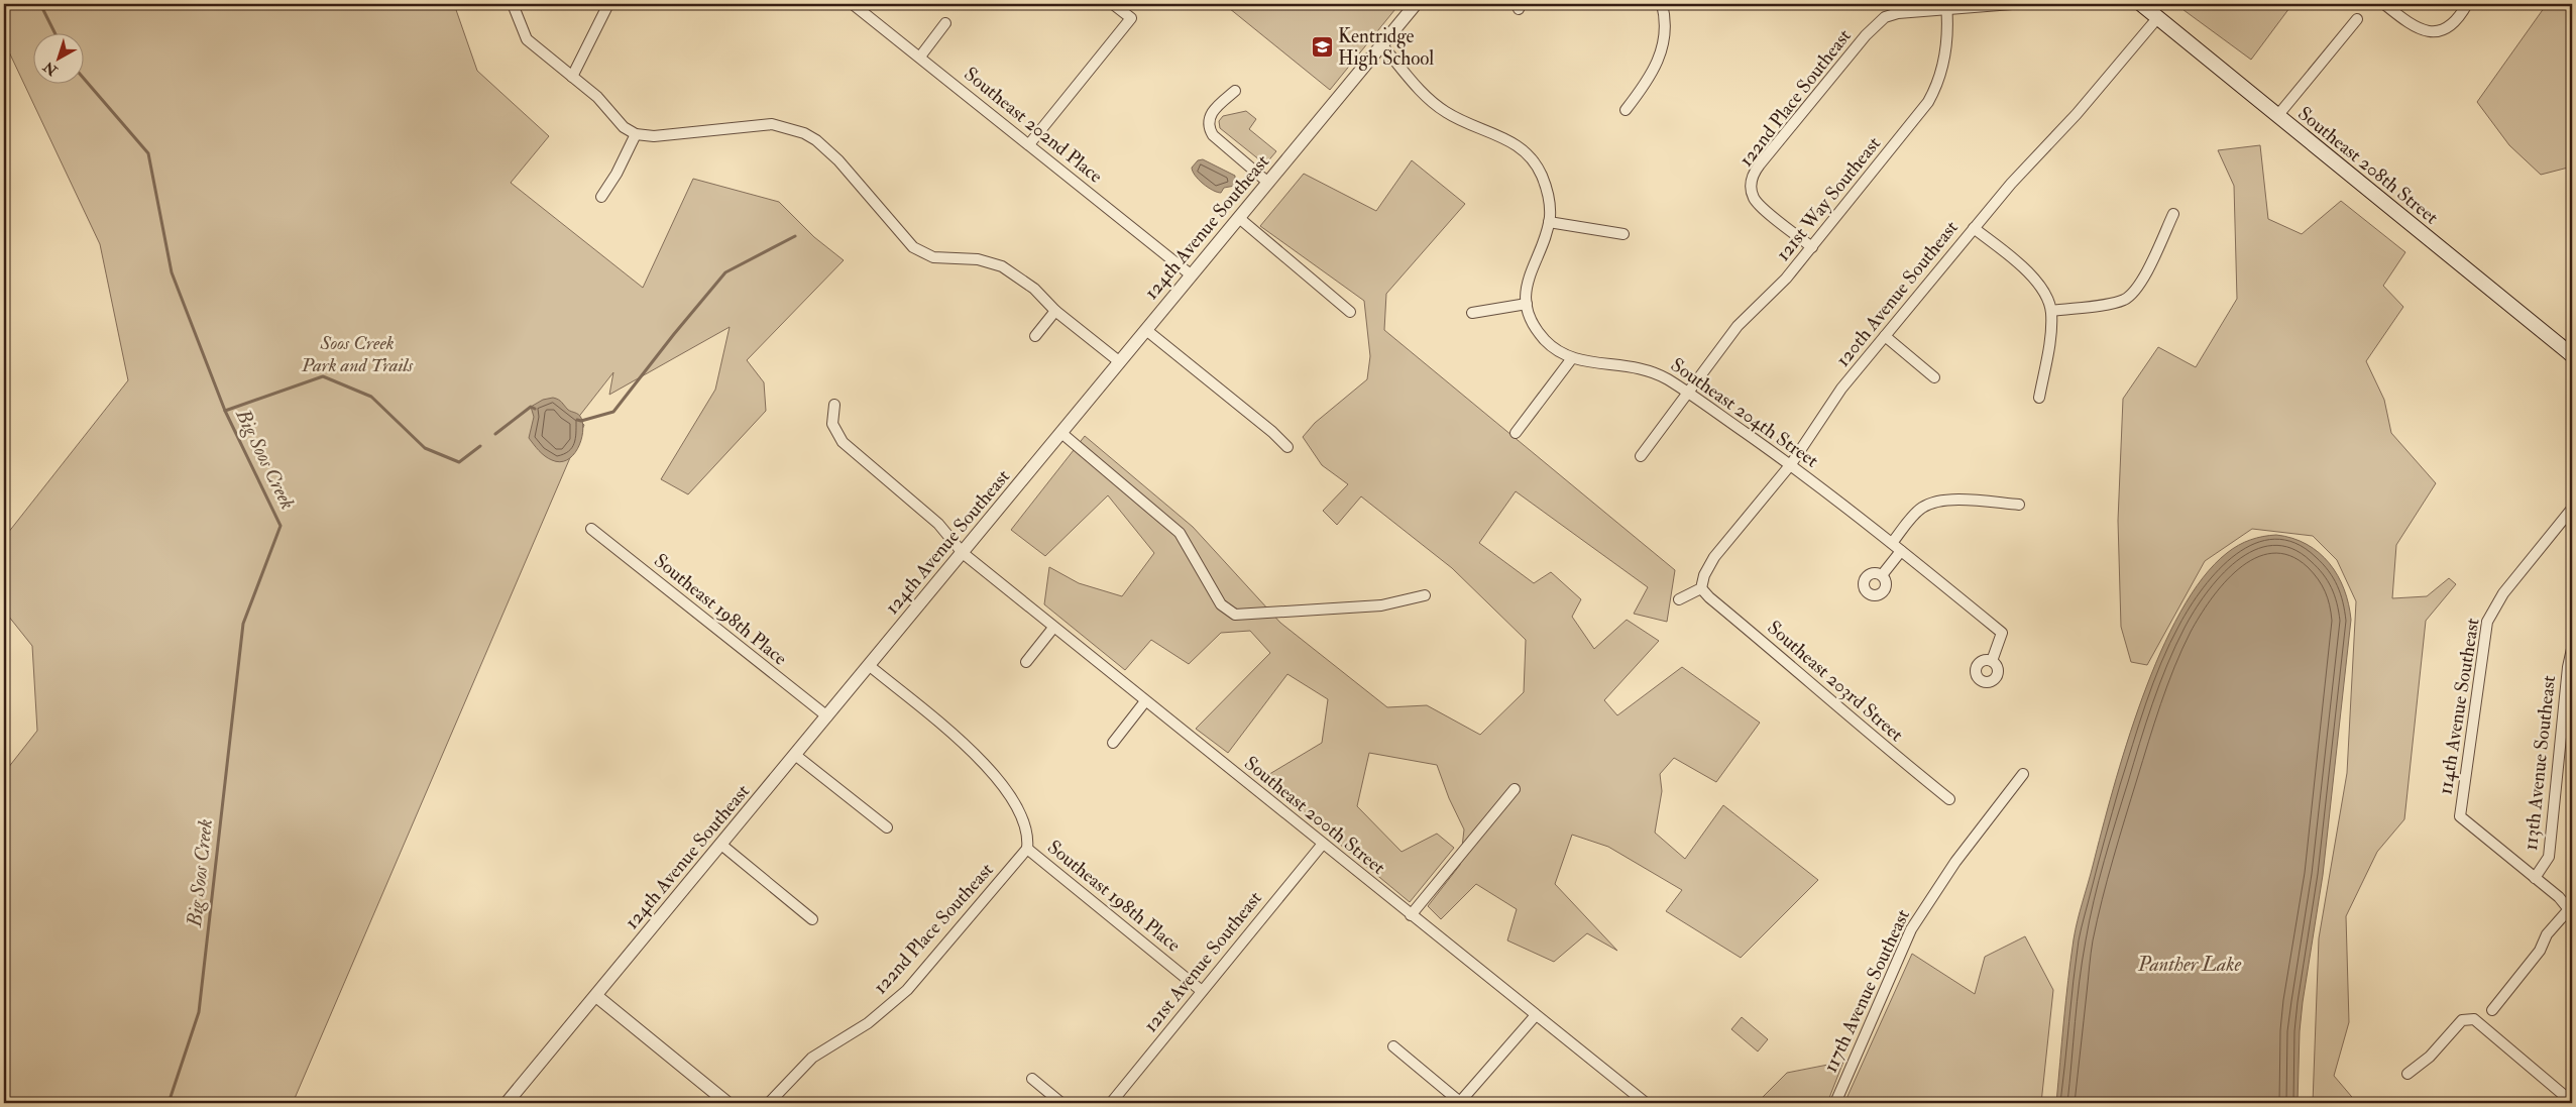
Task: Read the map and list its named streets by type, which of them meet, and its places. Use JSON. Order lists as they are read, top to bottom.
{
  "streets": {
    "main road": ["Southeast 208th Street"],
    "street": [
      "122nd Place Southeast",
      "Southeast 202nd Place",
      "121st Way Southeast",
      "124th Avenue Southeast",
      "120th Avenue Southeast",
      "Southeast 204th Street",
      "Southeast 198th Place",
      "Southeast 203rd Street",
      "114th Avenue Southeast",
      "113th Avenue Southeast",
      "Southeast 200th Street",
      "121st Avenue Southeast",
      "117th Avenue Southeast"
    ]
  },
  "crossings": [
    ["122nd Place Southeast", "121st Way Southeast"],
    ["122nd Place Southeast", "Southeast 198th Place"],
    ["Southeast 202nd Place", "124th Avenue Southeast"],
    ["Southeast 208th Street", "120th Avenue Southeast"],
    ["121st Way Southeast", "Southeast 204th Street"],
    ["124th Avenue Southeast", "Southeast 204th Street"],
    ["124th Avenue Southeast", "Southeast 198th Place"],
    ["124th Avenue Southeast", "Southeast 200th Street"],
    ["120th Avenue Southeast", "Southeast 204th Street"],
    ["120th Avenue Southeast", "Southeast 203rd Street"],
    ["Southeast 198th Place", "121st Avenue Southeast"],
    ["114th Avenue Southeast", "113th Avenue Southeast"],
    ["Southeast 200th Street", "121st Avenue Southeast"]
  ],
  "water": ["Big Soos Creek", "Panther Lake"],
  "parks": ["Soos Creek Park and Trails"],
  "places": {
    "school or university": ["Kentridge High School"]
  },
  "north": "bottom left"
}
